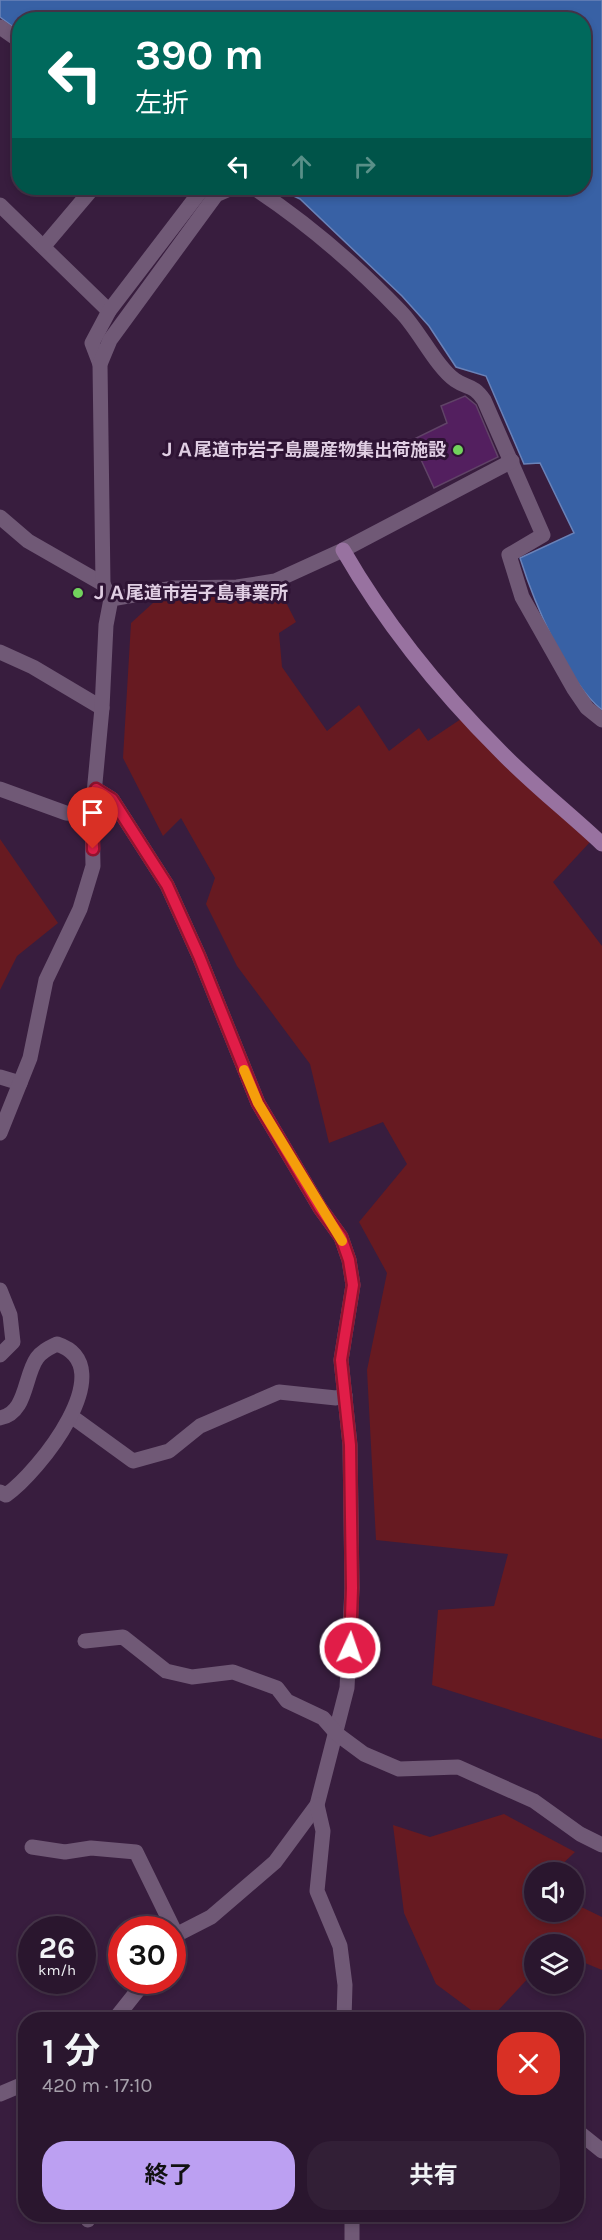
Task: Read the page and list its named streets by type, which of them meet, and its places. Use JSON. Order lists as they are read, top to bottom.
{
  "places": ["ＪＡ尾道市岩子島農産物集出荷施設", "ＪＡ尾道市岩子島事業所"],
  "page": {
    "turn": ["390 m", "左折"],
    "speed": "26 km/h",
    "limit": "30",
    "heading": ["1 分", "420 m · 17:10"],
    "buttons": ["終了", "共有"]
  }
}
